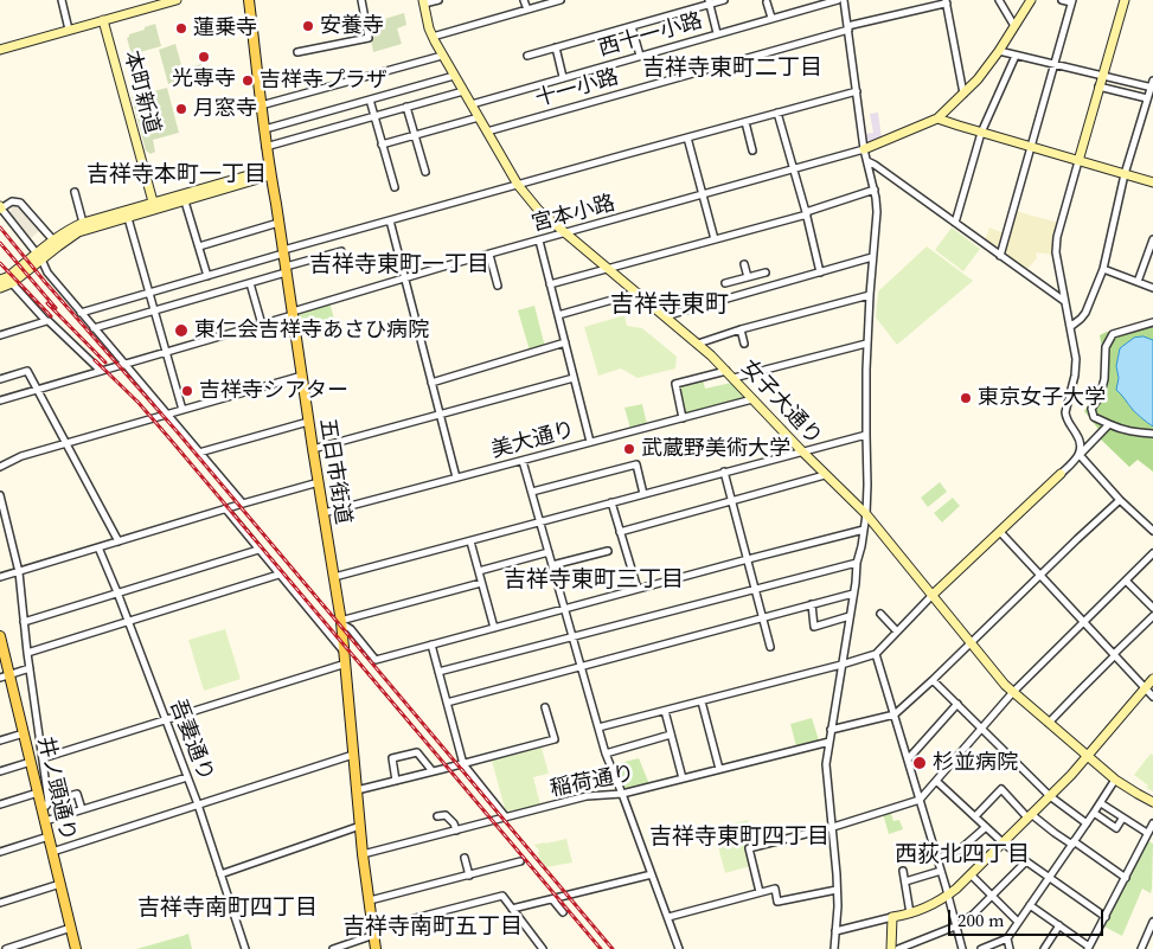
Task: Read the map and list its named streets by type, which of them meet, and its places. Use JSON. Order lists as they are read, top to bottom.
{
  "streets": {
    "main road": ["五日市街道", "井ノ頭通り"],
    "street": [
      "西十一小路",
      "十一小路",
      "本町新道",
      "宮本小路",
      "女子大通り",
      "美大通り",
      "吾妻通り",
      "稲荷通り"
    ]
  },
  "crossings": [
    ["西十一小路", "女子大通り"],
    ["十一小路", "女子大通り"],
    ["宮本小路", "女子大通り"],
    ["宮本小路", "五日市街道"],
    ["女子大通り", "美大通り"],
    ["美大通り", "五日市街道"],
    ["五日市街道", "稲荷通り"]
  ],
  "districts": [
    "吉祥寺東町二丁目",
    "吉祥寺本町一丁目",
    "吉祥寺東町一丁目",
    "吉祥寺東町",
    "吉祥寺東町三丁目",
    "吉祥寺東町四丁目",
    "西荻北四丁目",
    "吉祥寺南町四丁目",
    "吉祥寺南町五丁目"
  ],
  "places": [
    "安養寺",
    "蓮乗寺",
    "光専寺",
    "吉祥寺プラザ",
    "月窓寺",
    "東仁会吉祥寺あさひ病院",
    "吉祥寺シアター",
    "東京女子大学",
    "武蔵野美術大学",
    "杉並病院"
  ],
  "scale_bar": "200 m"
}
